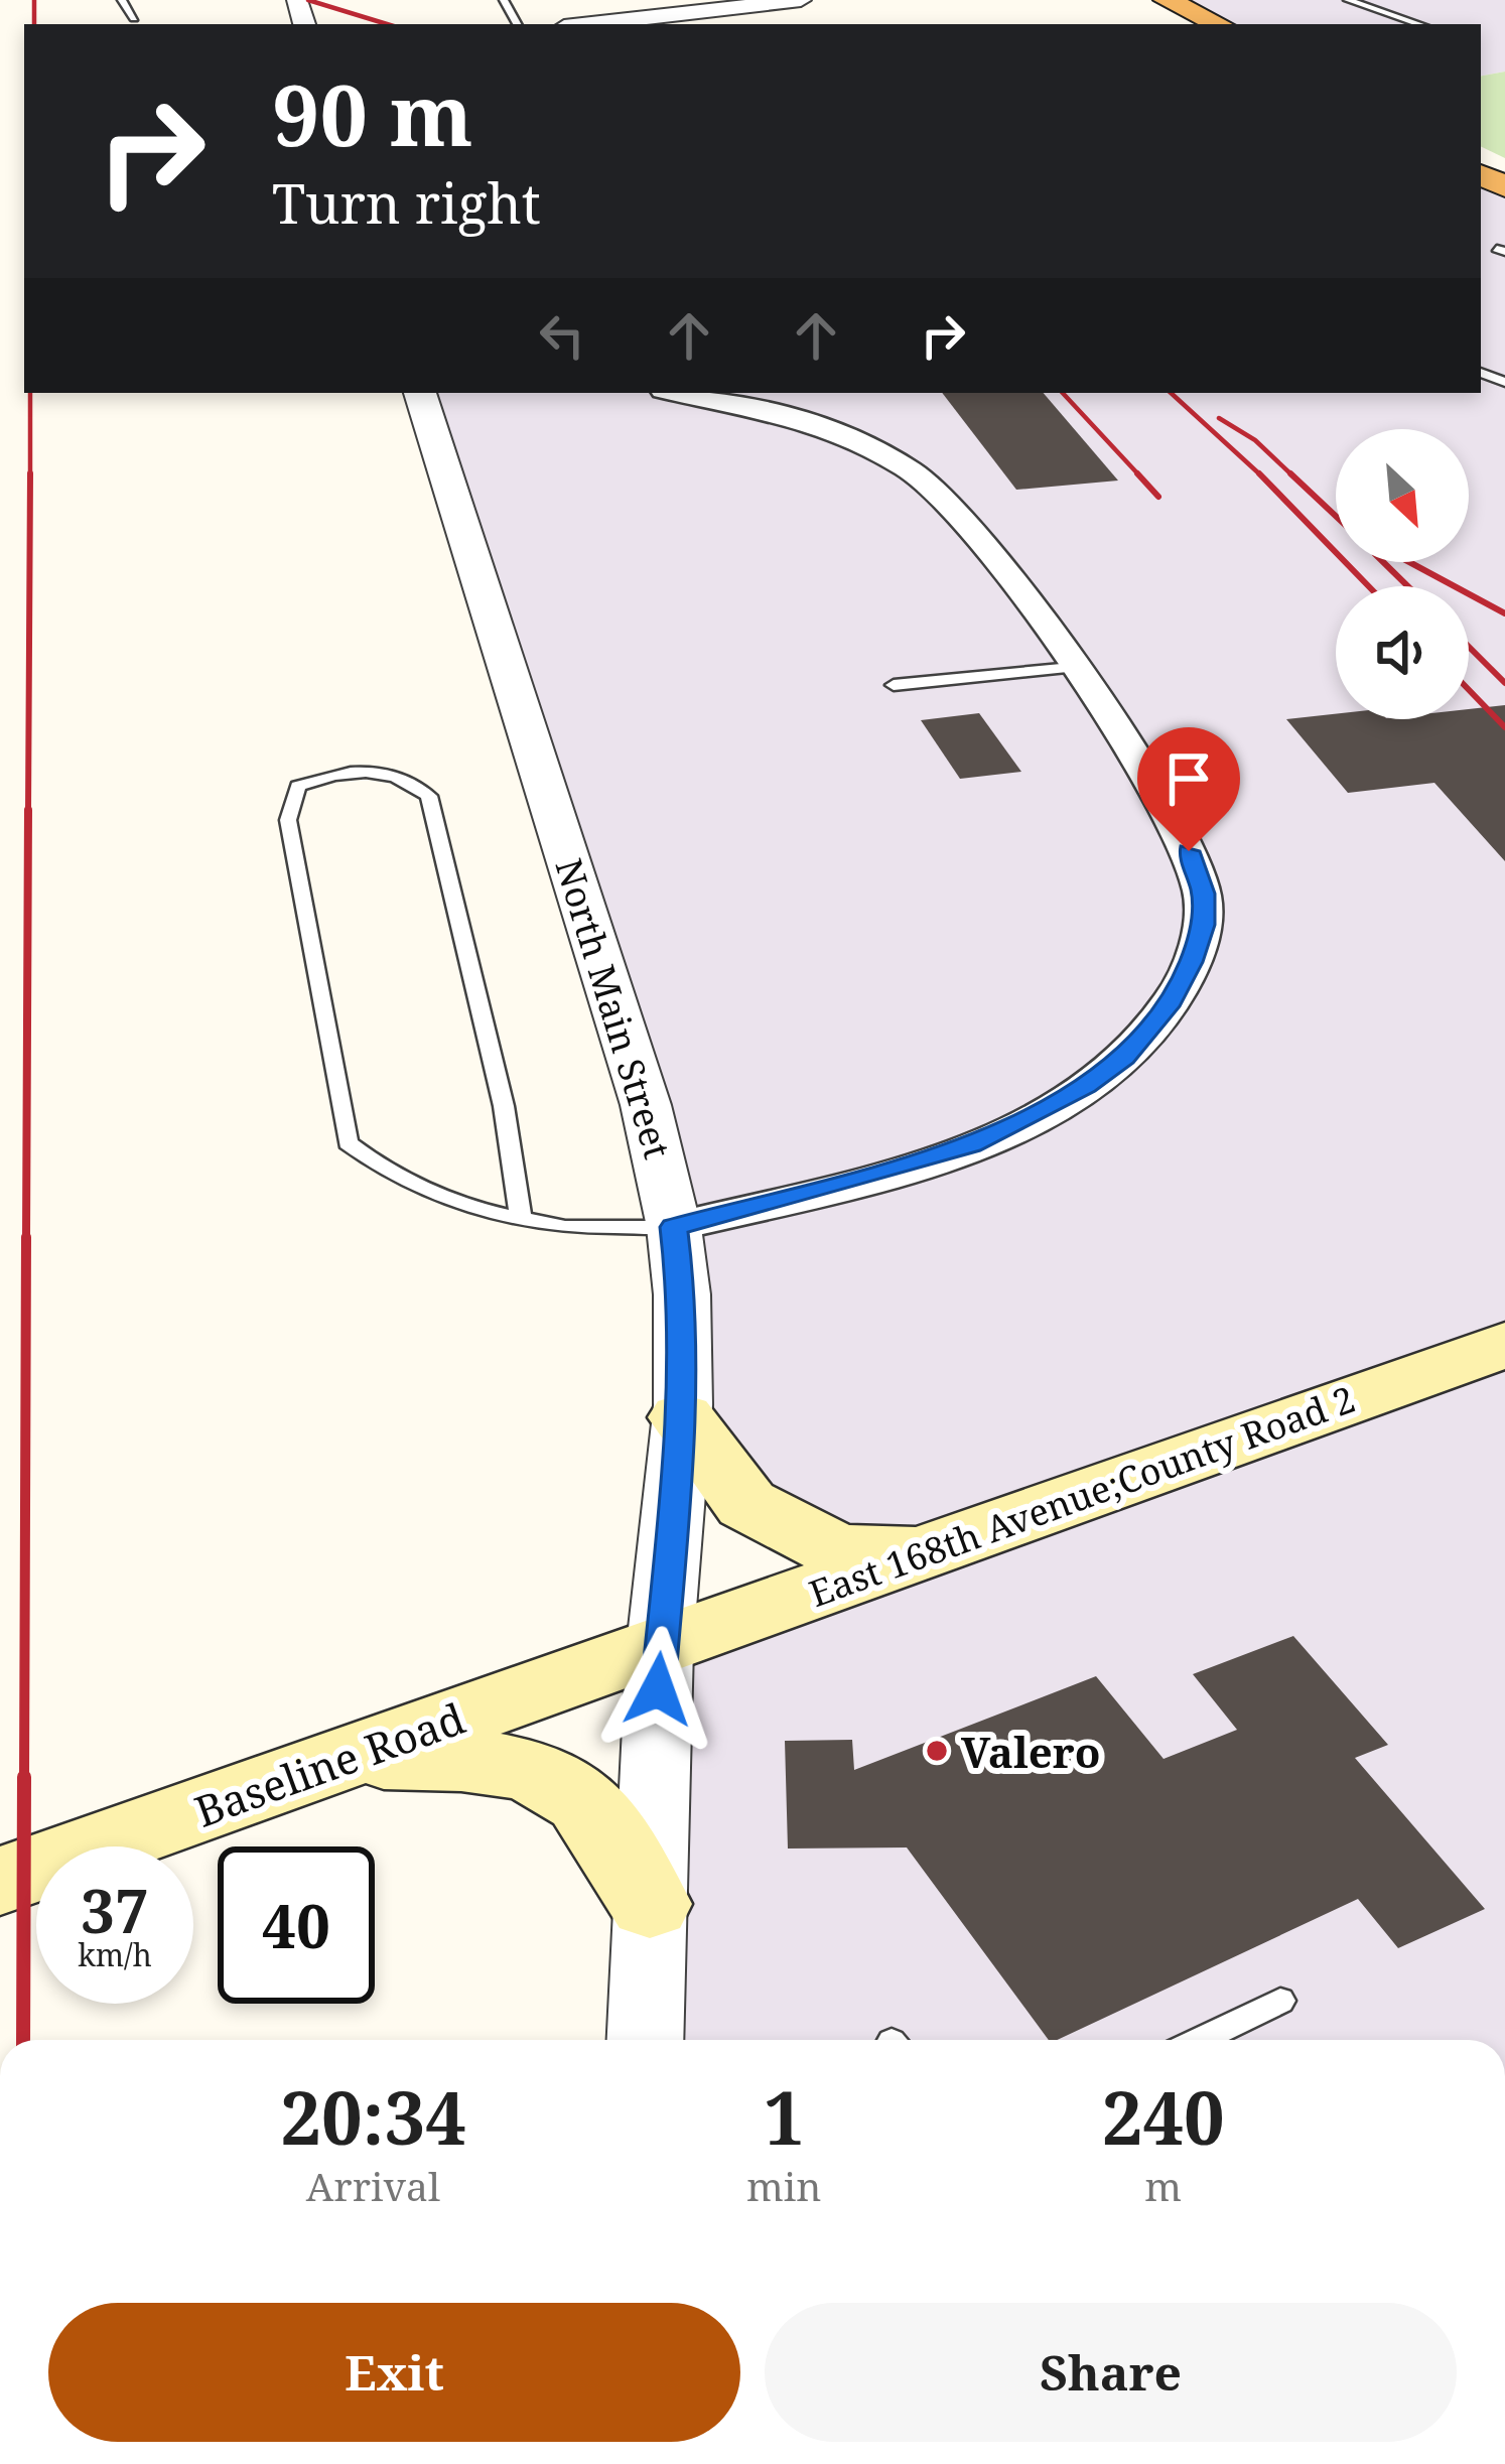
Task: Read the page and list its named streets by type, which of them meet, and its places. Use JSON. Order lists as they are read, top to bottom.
{
  "streets": {
    "main road": ["East 168th Avenue;County Road 2", "Baseline Road"],
    "street": ["North Main Street"]
  },
  "crossings": [
    ["North Main Street", "East 168th Avenue;County Road 2"],
    ["North Main Street", "Baseline Road"],
    ["East 168th Avenue;County Road 2", "Baseline Road"]
  ],
  "places": ["Valero"],
  "north": "bottom right",
  "page": {
    "turn": ["90 m", "Turn right"],
    "speed": "37 km/h",
    "limit": "40",
    "eta": [
      "20:34",
      "Arrival",
      "1",
      "min",
      "240",
      "m"
    ],
    "buttons": ["Exit", "Share"]
  }
}
